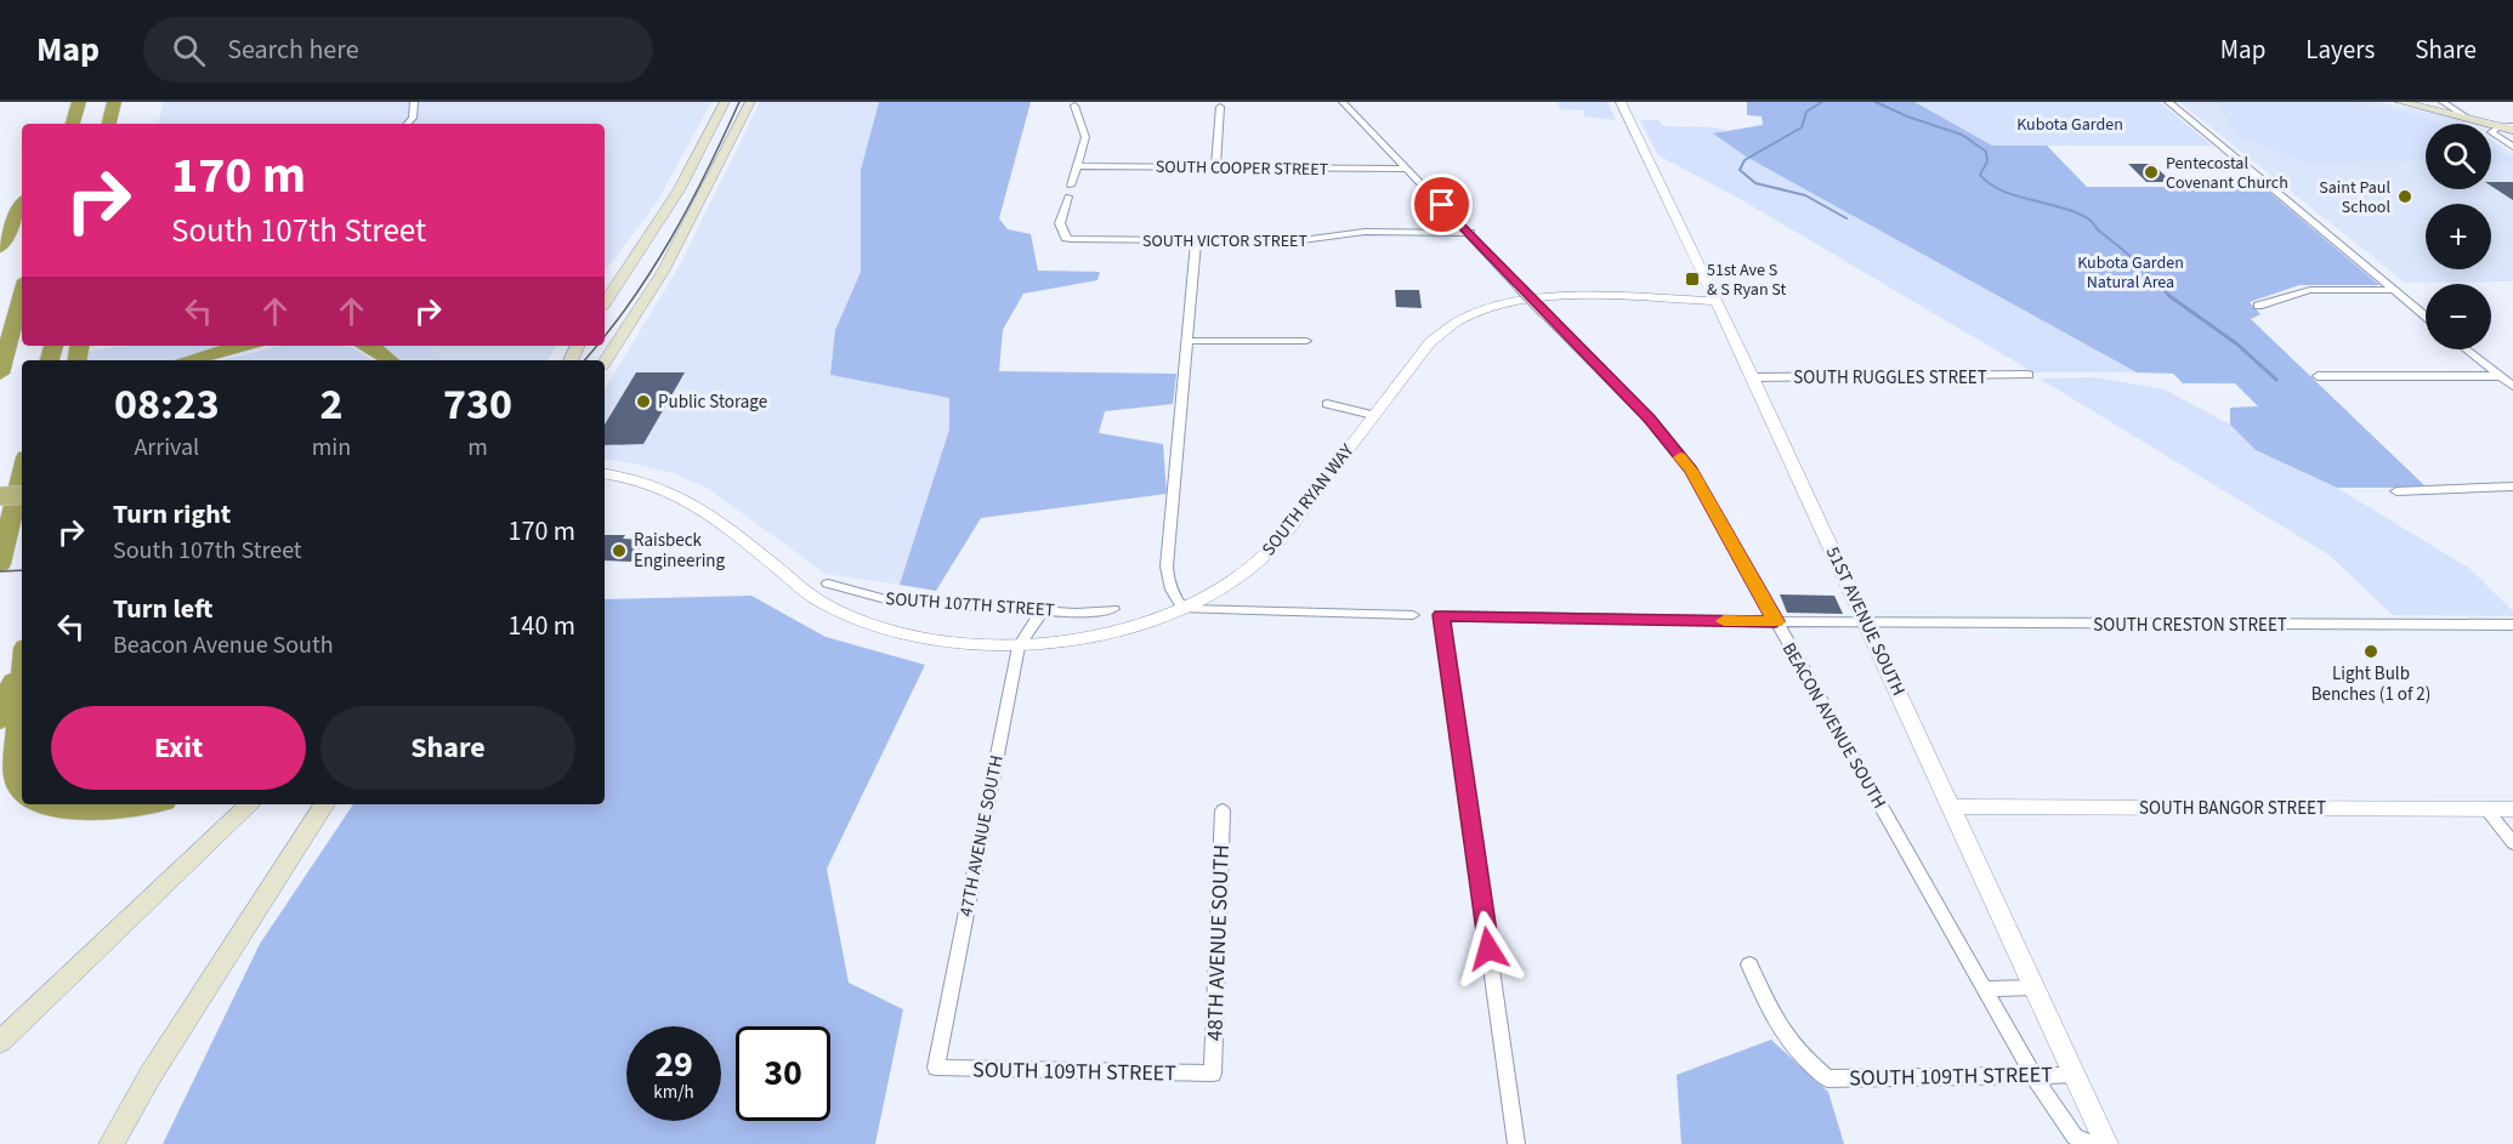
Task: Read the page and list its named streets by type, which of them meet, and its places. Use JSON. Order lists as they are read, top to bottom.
{
  "streets": {
    "street": [
      "SOUTH COOPER STREET",
      "SOUTH VICTOR STREET",
      "SOUTH RUGGLES STREET",
      "SOUTH RYAN WAY",
      "SOUTH 107TH STREET",
      "51ST AVENUE SOUTH",
      "SOUTH CRESTON STREET",
      "BEACON AVENUE SOUTH",
      "SOUTH BANGOR STREET",
      "47TH AVENUE SOUTH",
      "48TH AVENUE SOUTH",
      "SOUTH 109TH STREET"
    ]
  },
  "crossings": [
    ["SOUTH COOPER STREET", "BEACON AVENUE SOUTH"],
    ["SOUTH VICTOR STREET", "BEACON AVENUE SOUTH"],
    ["SOUTH RUGGLES STREET", "51ST AVENUE SOUTH"],
    ["SOUTH RYAN WAY", "51ST AVENUE SOUTH"],
    ["SOUTH RYAN WAY", "47TH AVENUE SOUTH"],
    ["SOUTH 107TH STREET", "47TH AVENUE SOUTH"],
    ["51ST AVENUE SOUTH", "SOUTH CRESTON STREET"],
    ["51ST AVENUE SOUTH", "SOUTH BANGOR STREET"],
    ["51ST AVENUE SOUTH", "SOUTH 109TH STREET"],
    ["BEACON AVENUE SOUTH", "SOUTH 109TH STREET"],
    ["47TH AVENUE SOUTH", "SOUTH 109TH STREET"],
    ["48TH AVENUE SOUTH", "SOUTH 109TH STREET"]
  ],
  "parks": ["Kubota Garden", "Kubota Garden Natural Area"],
  "places": {
    "other": [
      "Pentecostal Covenant Church",
      "Saint Paul School",
      "Public Storage",
      "Raisbeck Engineering",
      "Light Bulb Benches (1 of 2)"
    ],
    "transit": ["51st Ave S & S Ryan St"]
  },
  "page": {
    "header": "Map",
    "search": "Search here",
    "nav": ["Map", "Layers", "Share"],
    "map_buttons": ["+", "−"],
    "turn": ["170 m", "South 107th Street"],
    "eta": [
      "08:23",
      "Arrival",
      "2",
      "min",
      "730",
      "m"
    ],
    "list": [
      {
        "name": "Turn right",
        "note": "South 107th Street",
        "value": "170 m"
      },
      {
        "name": "Turn left",
        "note": "Beacon Avenue South",
        "value": "140 m"
      }
    ],
    "buttons": ["Exit", "Share"],
    "speed": "29 km/h",
    "limit": "30"
  }
}
